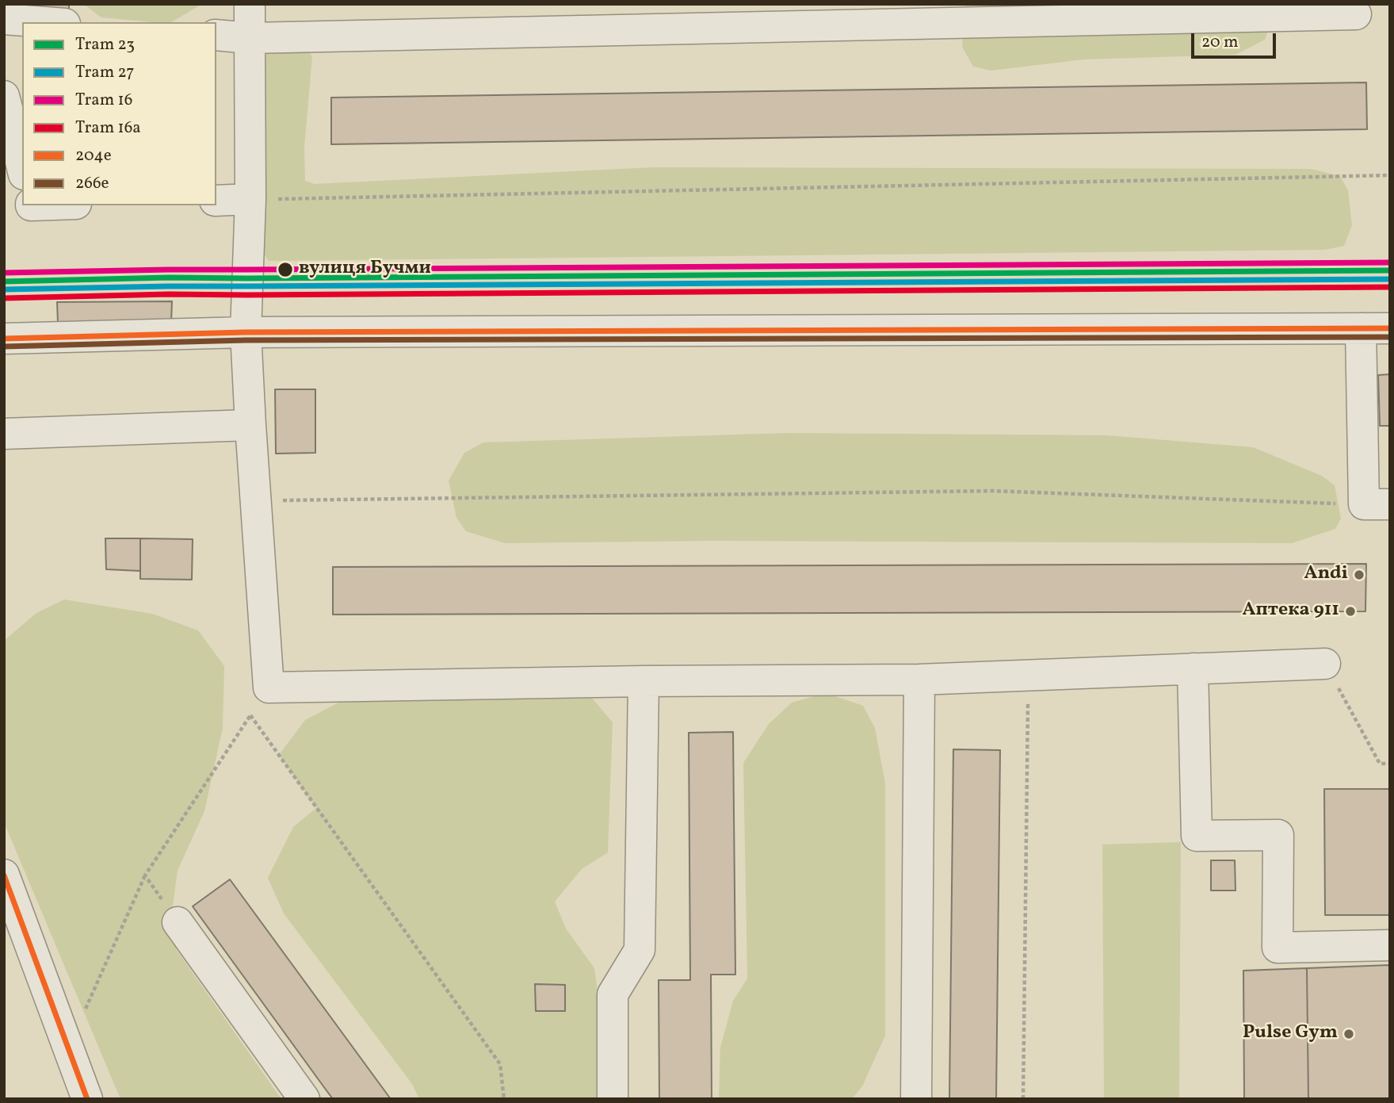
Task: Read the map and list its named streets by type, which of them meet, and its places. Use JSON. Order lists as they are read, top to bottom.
{
  "places": [
    "вулиця Бучми",
    "Andi",
    "Аптека 911",
    "Pulse Gym"
  ],
  "lines": [
    "tram line 16",
    "tram line 23",
    "tram line 27",
    "tram line 16a",
    "transit line 204е",
    "transit line 266е"
  ],
  "legend": [
    "Tram 23",
    "Tram 27",
    "Tram 16",
    "Tram 16a",
    "204е",
    "266е"
  ],
  "scale_bar": "20 m"
}
